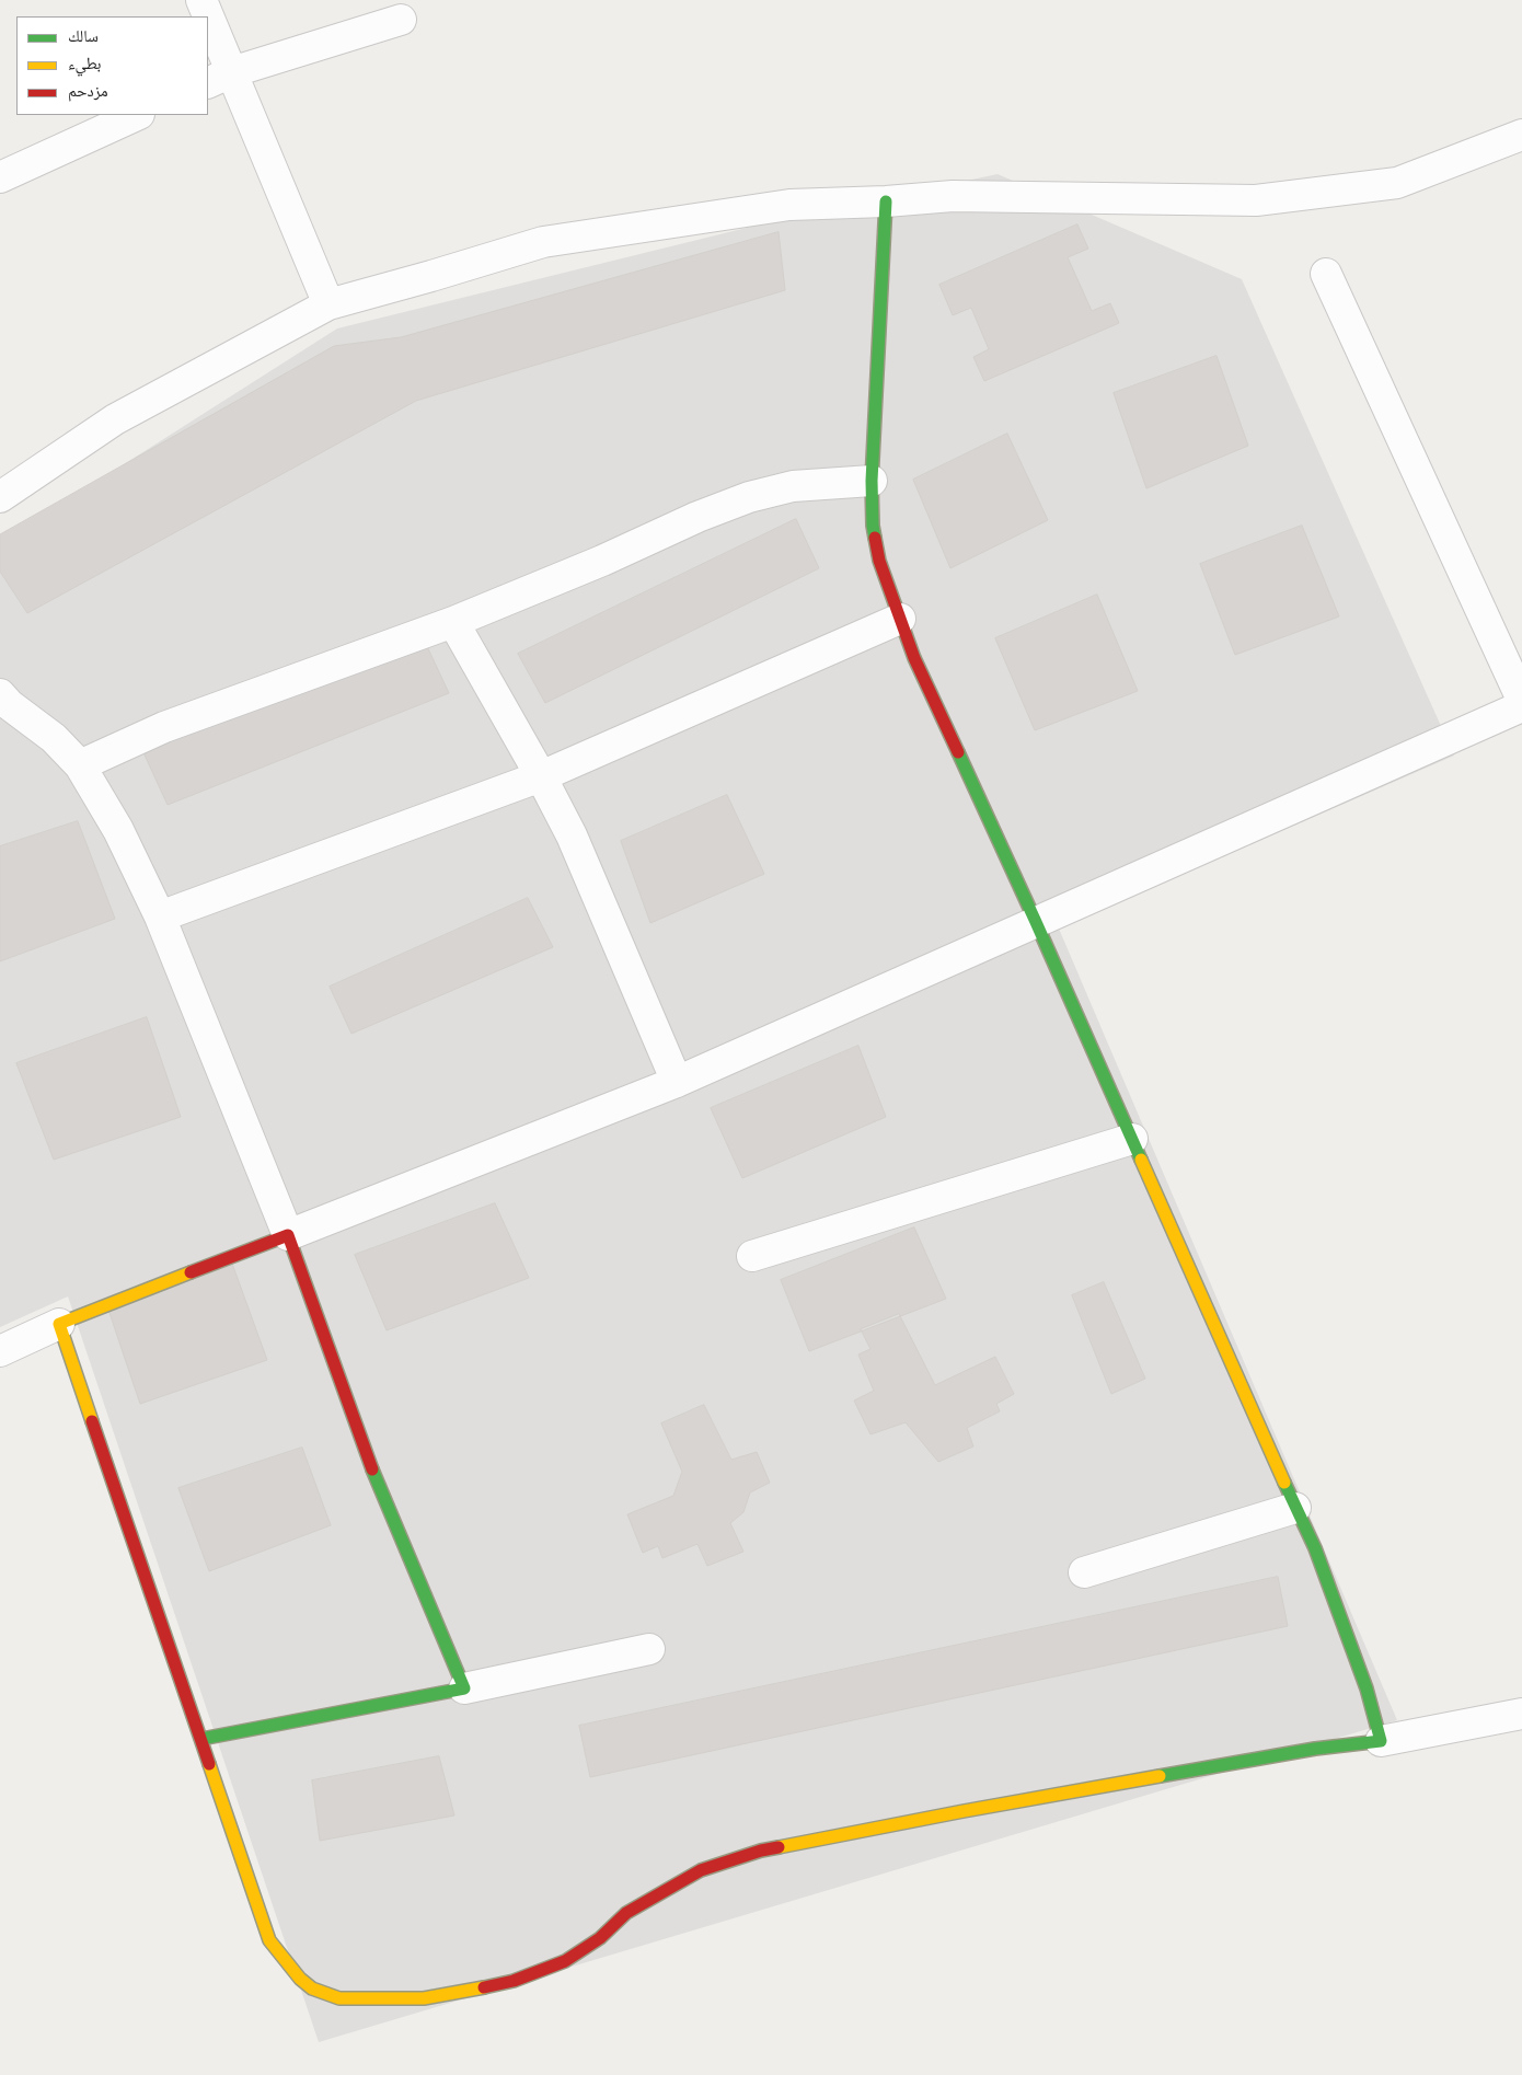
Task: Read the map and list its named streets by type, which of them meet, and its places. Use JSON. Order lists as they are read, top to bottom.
{
  "legend": ["سالك", "بطيء", "مزدحم"]
}
